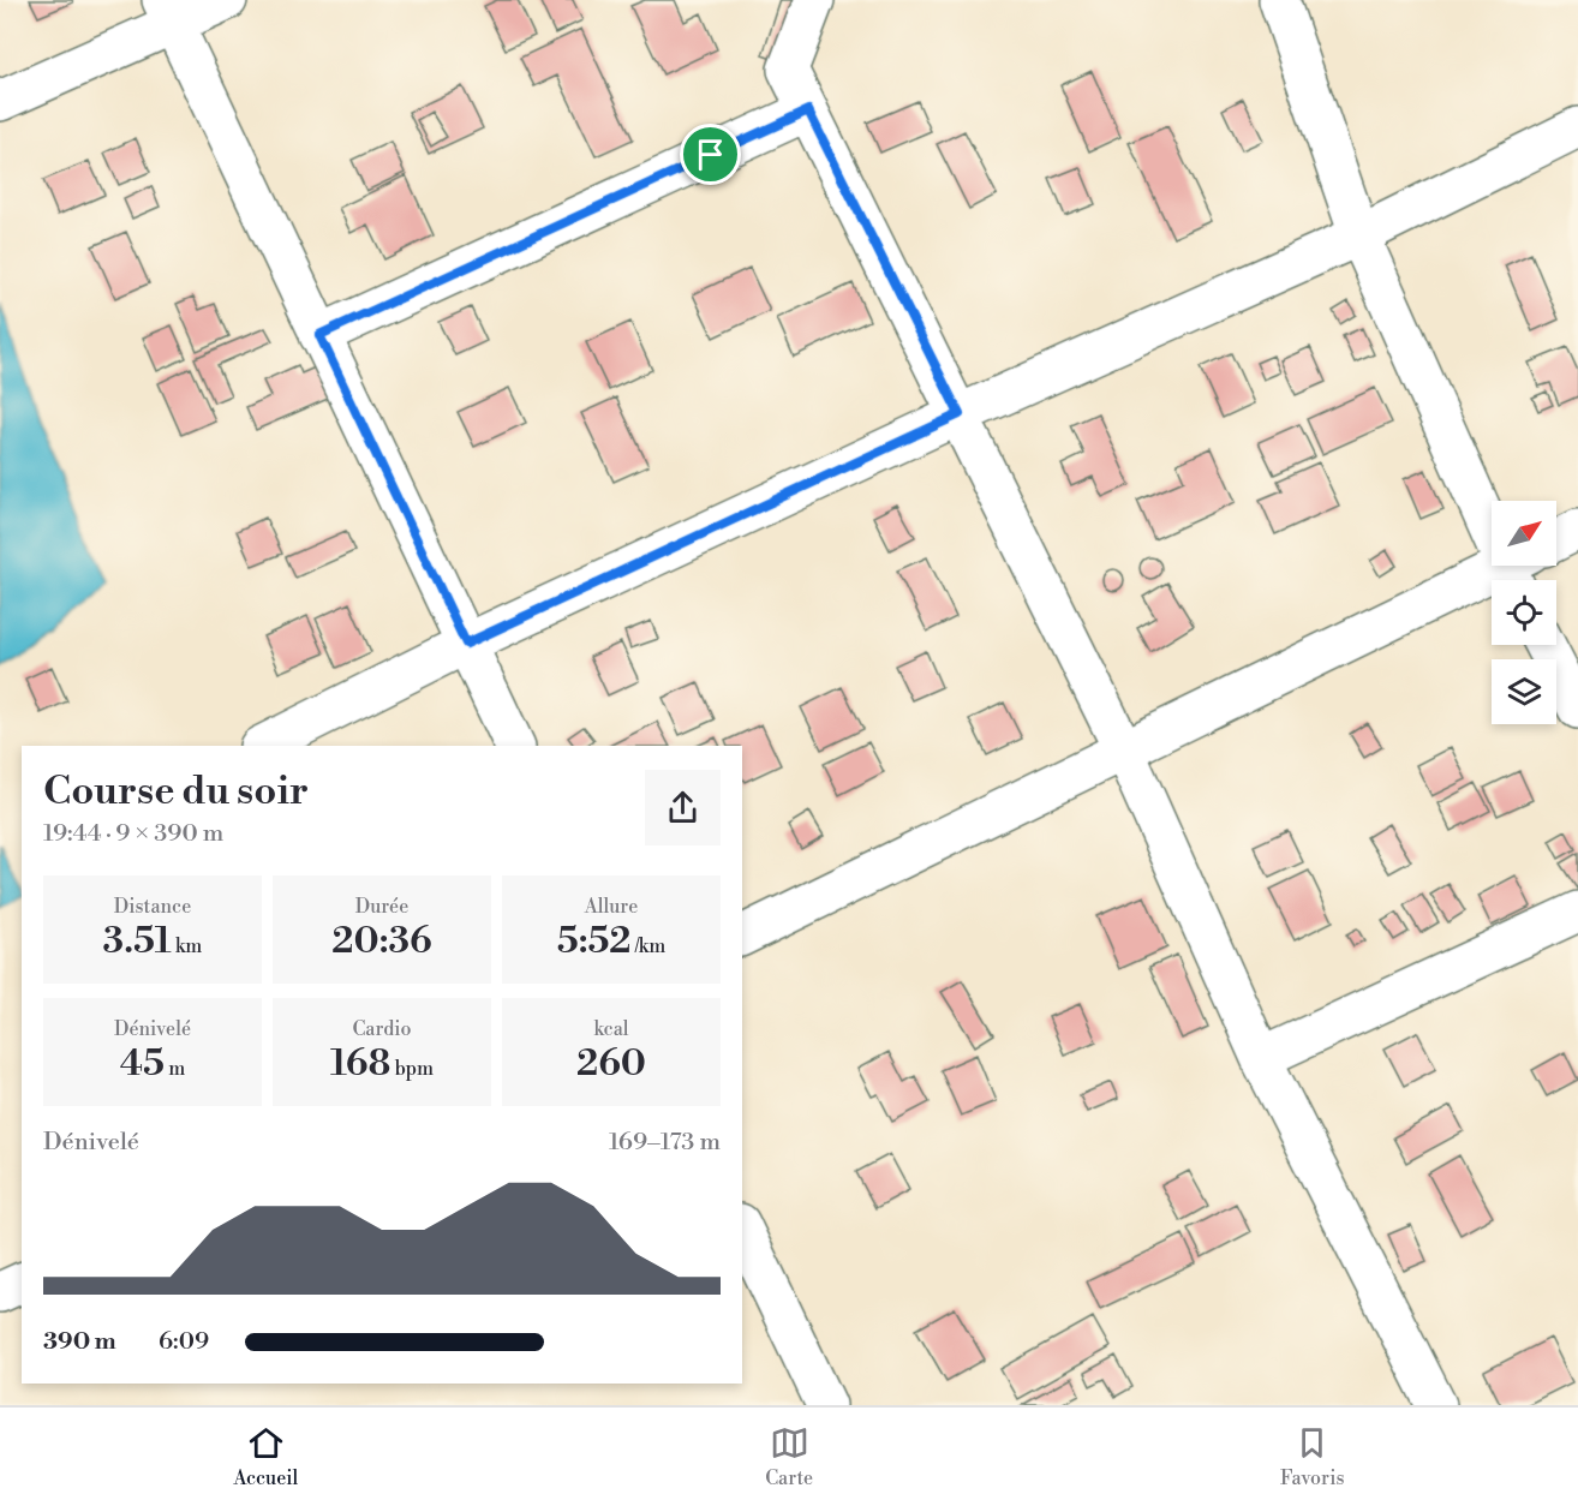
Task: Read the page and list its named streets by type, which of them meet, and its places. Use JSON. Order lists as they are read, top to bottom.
{
  "north": "top right",
  "page": {
    "heading": ["Course du soir", "19:44 · 9 × 390 m"],
    "stats": [
      ["Distance", "3.51 km"],
      ["Durée", "20:36"],
      ["Allure", "5:52 /km"],
      ["Dénivelé", "45 m"],
      ["Cardio", "168 bpm"],
      ["kcal", "260"]
    ],
    "chart": ["Dénivelé", "169–173 m"],
    "list": [
      {
        "name": "390 m",
        "note": "6:09"
      }
    ],
    "tabs": ["Accueil", "Carte", "Favoris"]
  }
}
